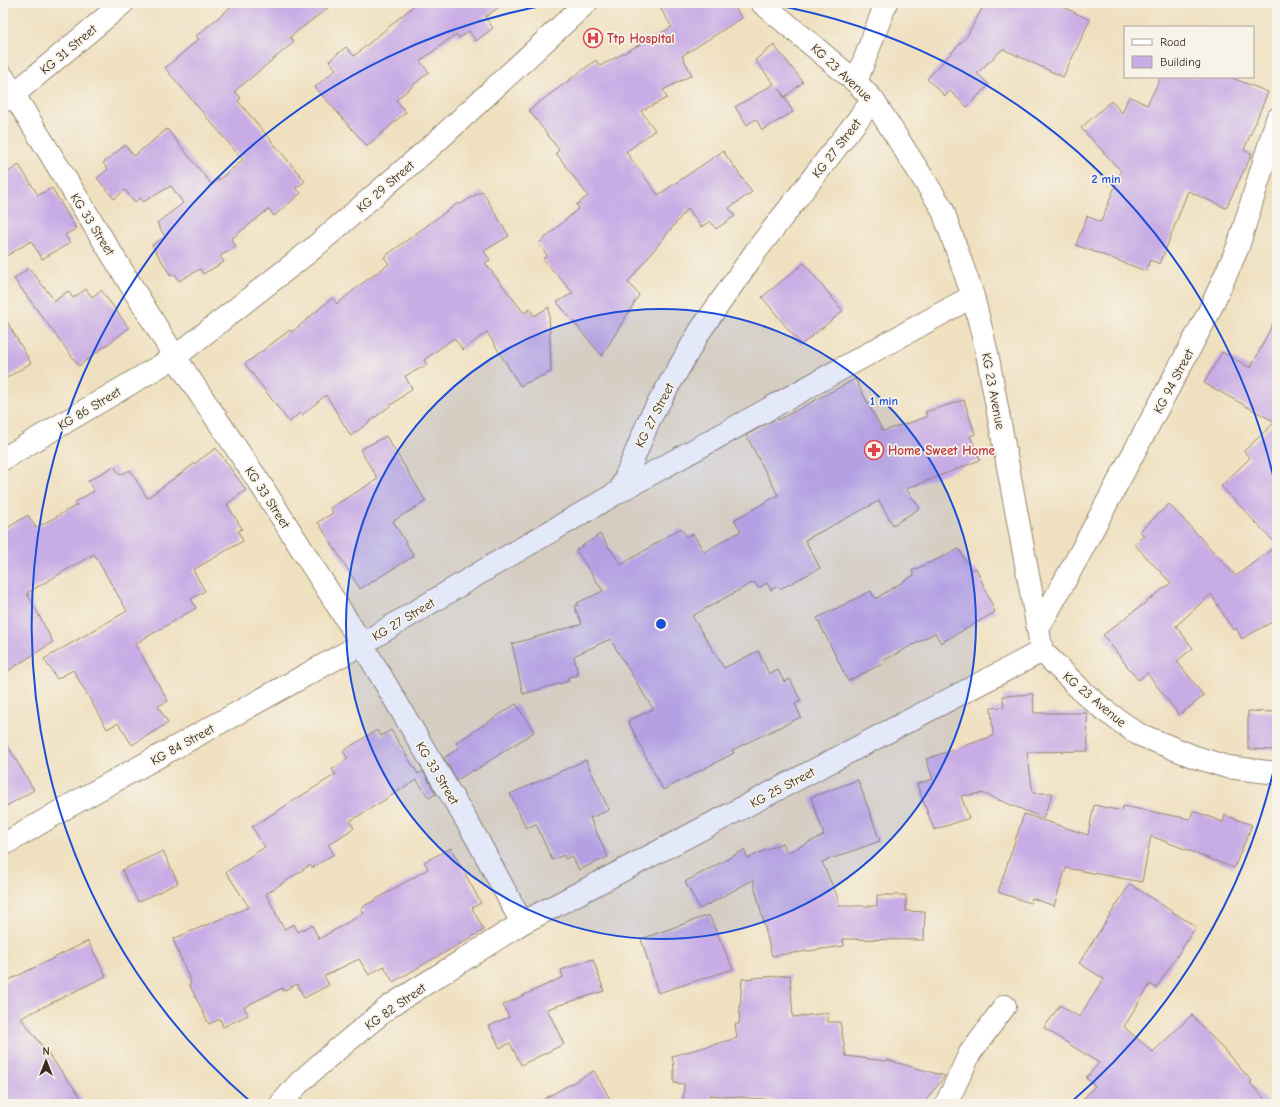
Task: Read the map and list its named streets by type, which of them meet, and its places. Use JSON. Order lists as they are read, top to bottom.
{
  "streets": {
    "street": [
      "KG 31 Street",
      "KG 23 Avenue",
      "KG 27 Street",
      "KG 29 Street",
      "KG 33 Street",
      "KG 94 Street",
      "KG 86 Street",
      "KG 84 Street",
      "KG 25 Street",
      "KG 82 Street"
    ]
  },
  "crossings": [
    ["KG 31 Street", "KG 33 Street"],
    ["KG 23 Avenue", "KG 27 Street"],
    ["KG 23 Avenue", "KG 94 Street"],
    ["KG 23 Avenue", "KG 25 Street"],
    ["KG 27 Street", "KG 33 Street"],
    ["KG 27 Street", "KG 84 Street"],
    ["KG 29 Street", "KG 33 Street"],
    ["KG 29 Street", "KG 86 Street"],
    ["KG 33 Street", "KG 86 Street"],
    ["KG 33 Street", "KG 84 Street"],
    ["KG 33 Street", "KG 25 Street"],
    ["KG 33 Street", "KG 82 Street"],
    ["KG 25 Street", "KG 82 Street"]
  ],
  "places": {
    "hospital": ["Ttp Hospital"],
    "pharmacy": ["Home Sweet Home"]
  },
  "legend": ["Road", "Building"],
  "north": "top",
  "rings": ["2 min", "1 min"]
}
